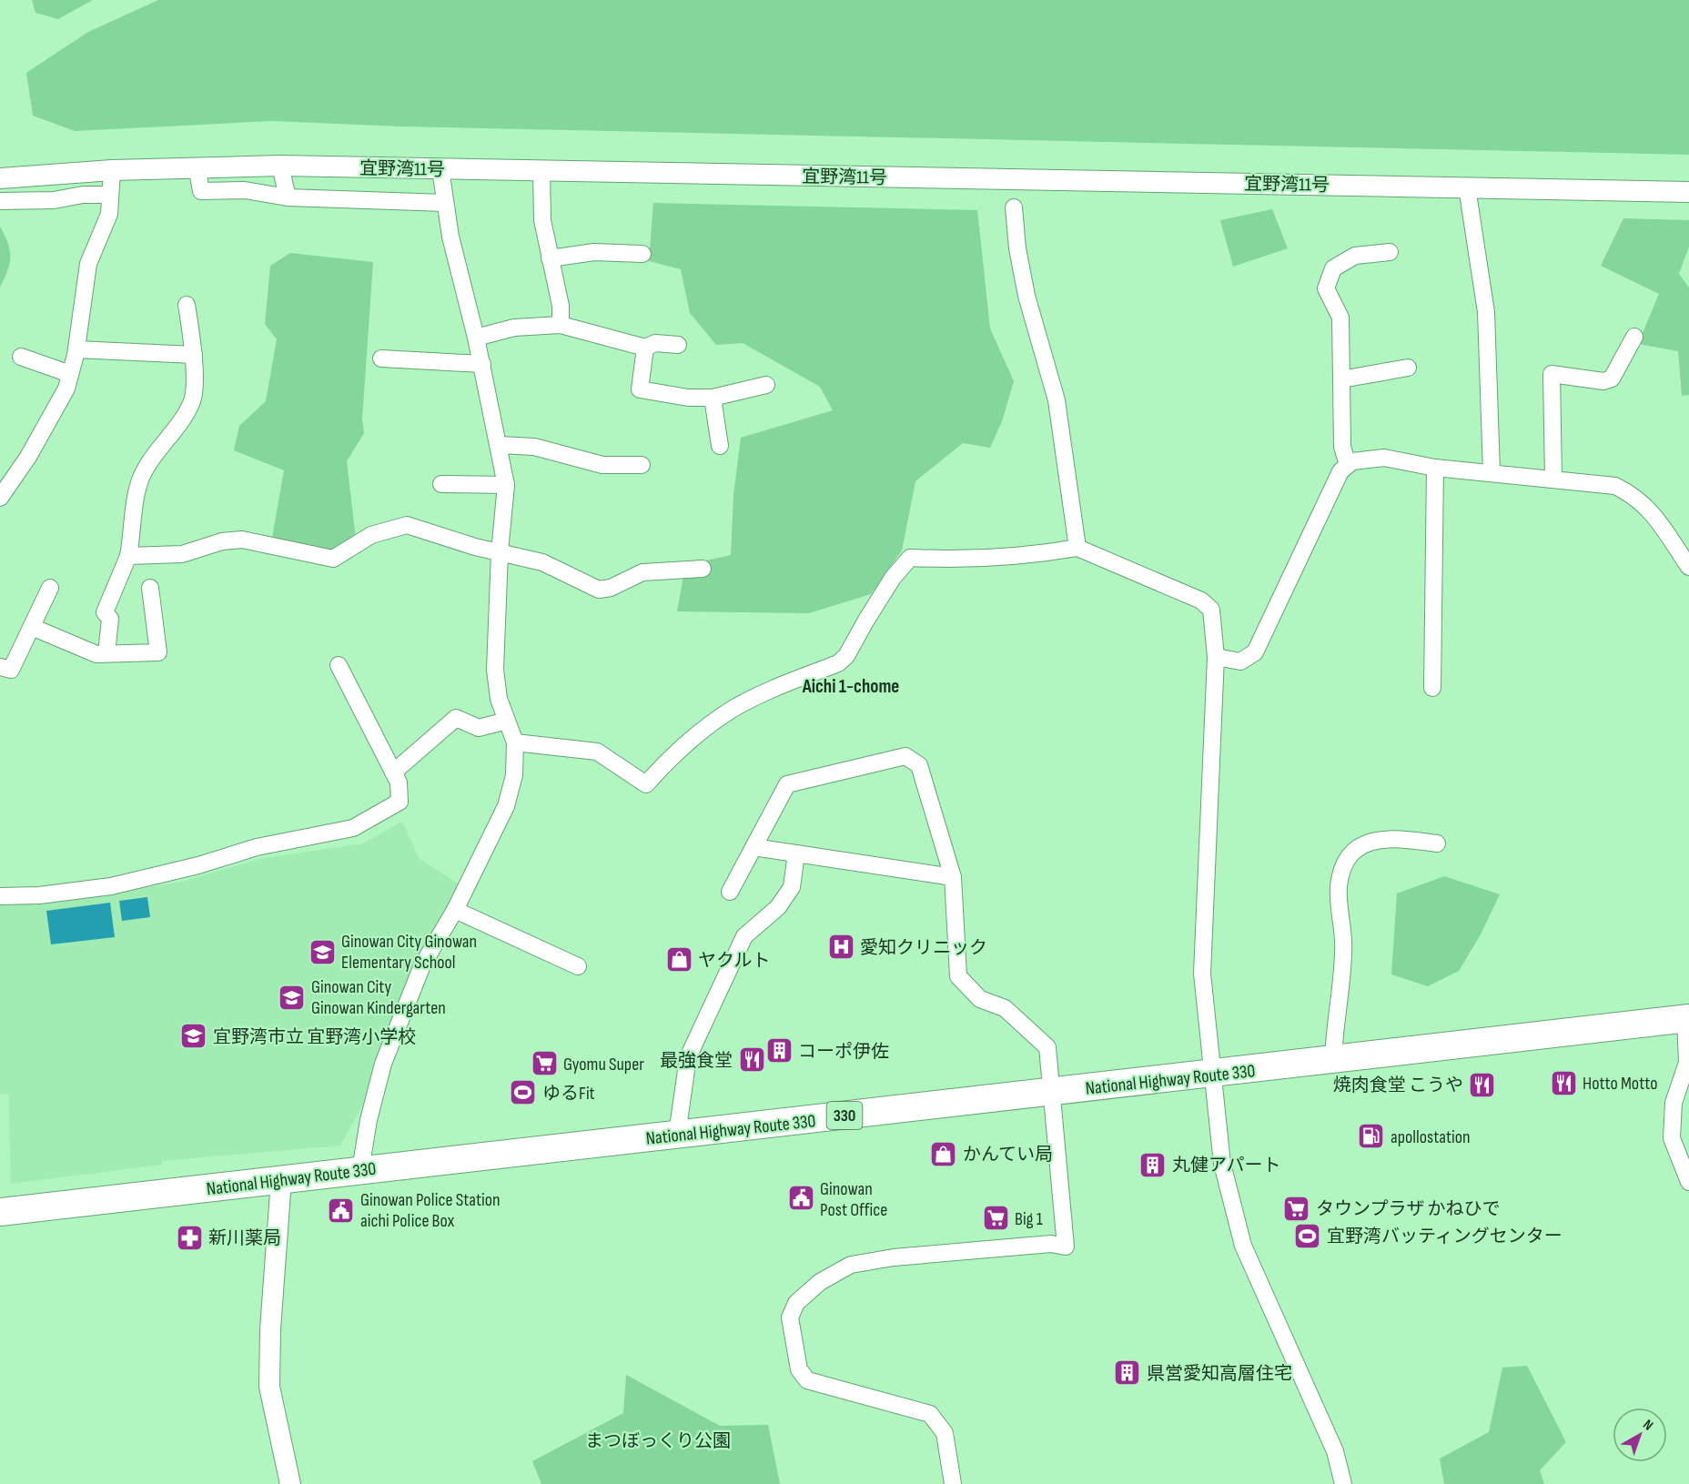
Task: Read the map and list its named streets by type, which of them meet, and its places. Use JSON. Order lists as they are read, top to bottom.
{
  "streets": {
    "highway": ["National Highway Route 330", "330"],
    "street": ["宜野湾11号"]
  },
  "districts": ["Aichi 1-chome"],
  "parks": ["まつぼっくり公園"],
  "places": {
    "hospital": ["愛知クリニック"],
    "school or university": ["Ginowan City Ginowan Elementary School", "Ginowan City Ginowan Kindergarten", "宜野湾市立 宜野湾小学校"],
    "shop": ["ヤクルト", "かんてい局"],
    "building": ["コーポ伊佐", "丸健アパート", "県営愛知高層住宅"],
    "restaurant": ["最強食堂", "Hotto Motto", "焼肉食堂 こうや"],
    "supermarket": ["Gyomu Super", "タウンプラザ かねひで", "Big 1"],
    "sports": ["ゆるFit", "宜野湾バッティングセンター"],
    "fuel station": ["apollostation"],
    "public building": ["Ginowan Post Office", "Ginowan Police Station aichi Police Box"],
    "pharmacy": ["新川薬局"]
  },
  "north": "top right"
}
